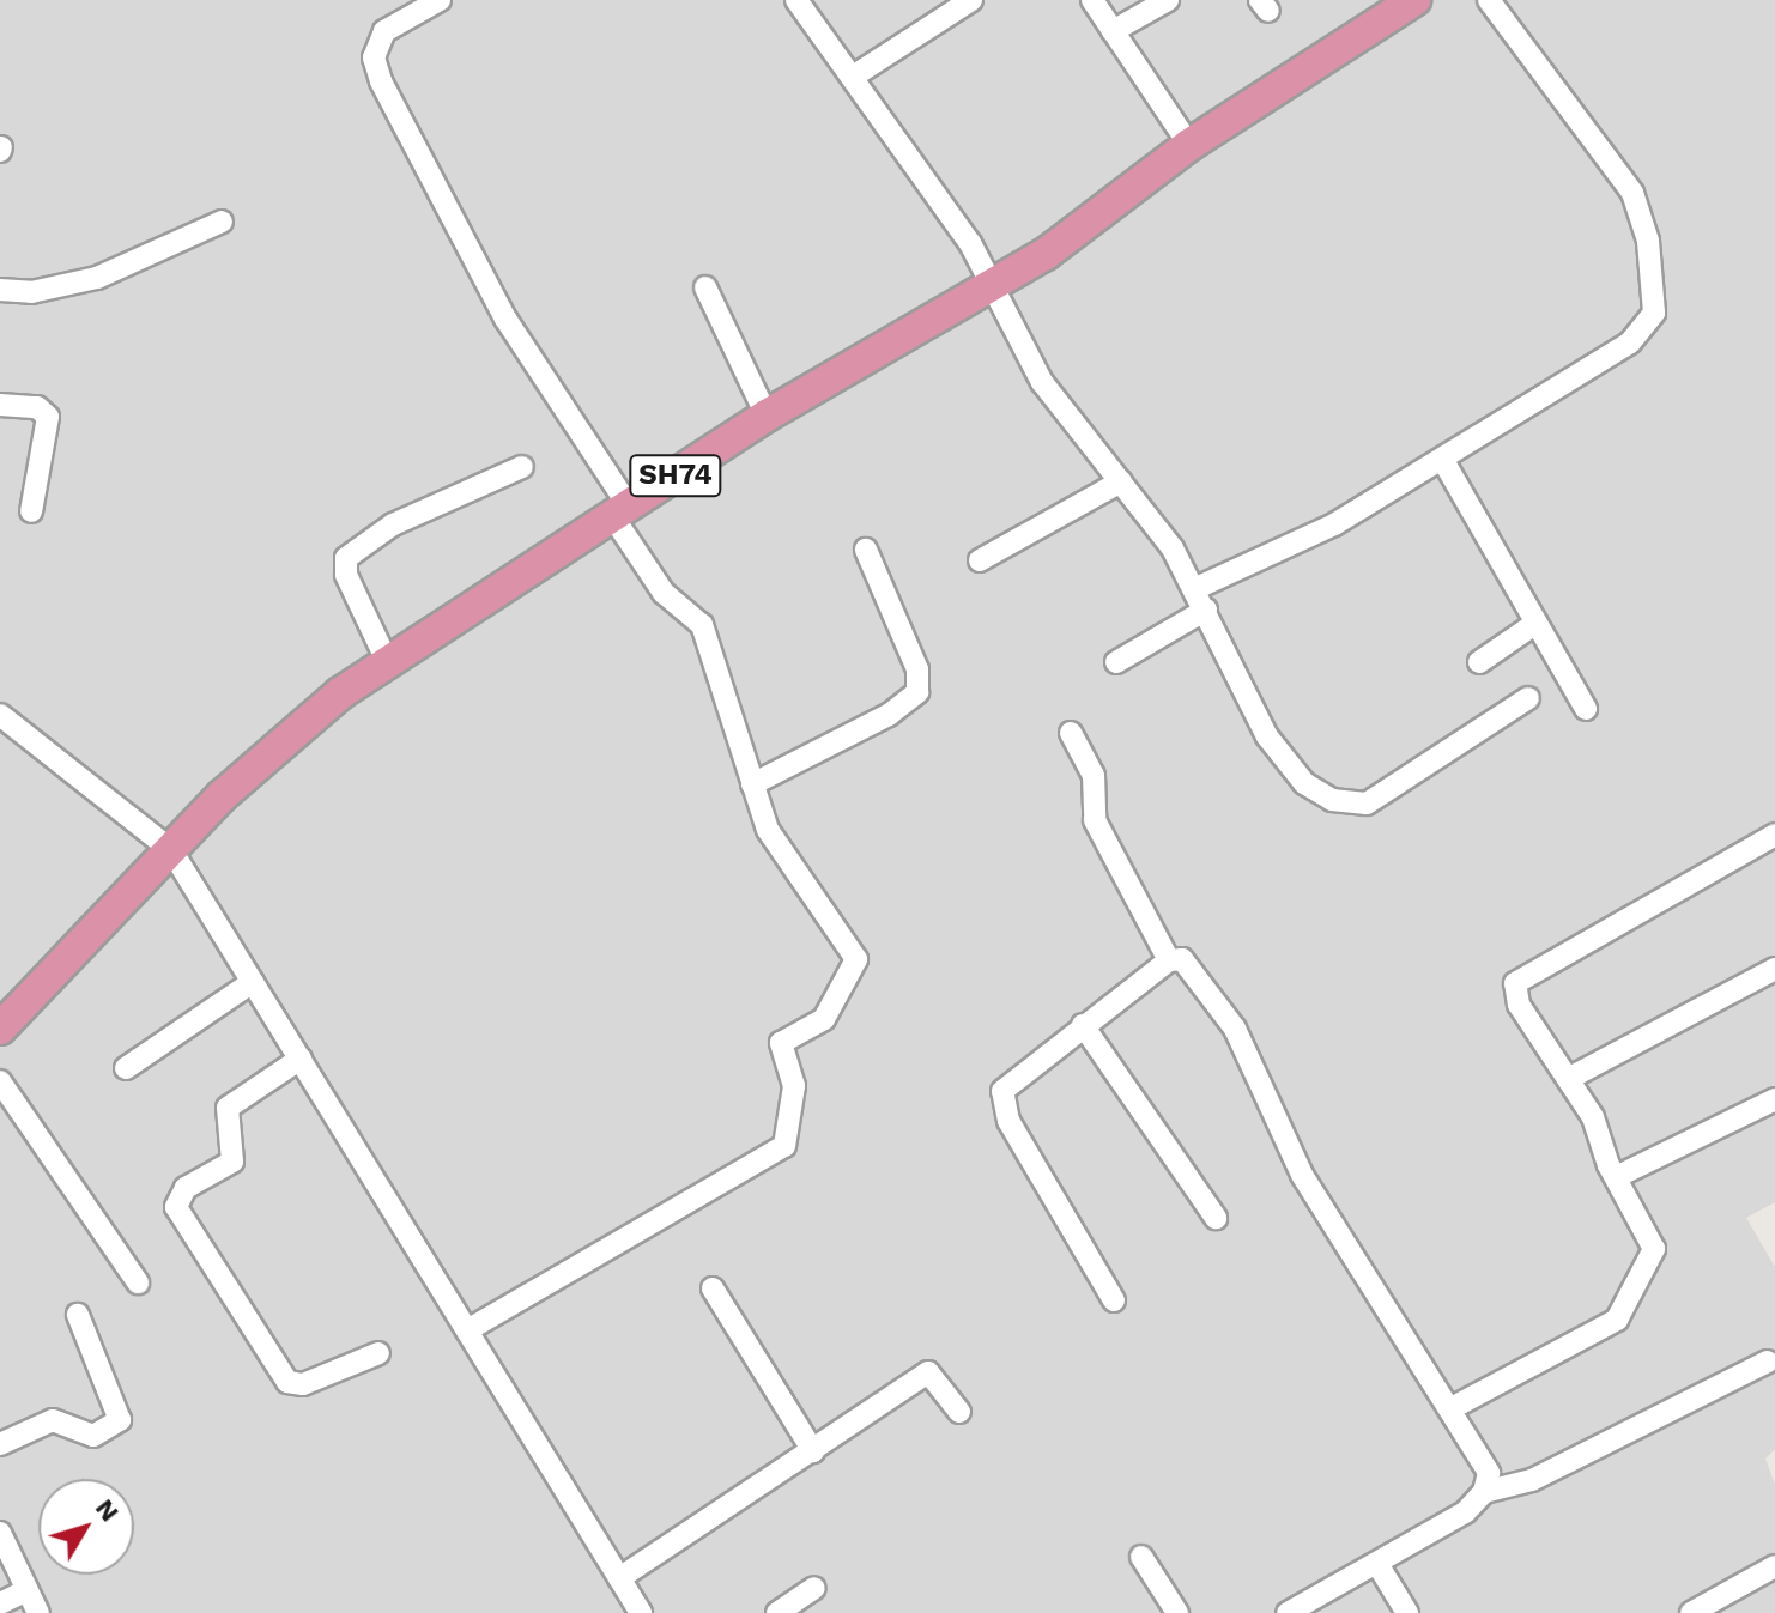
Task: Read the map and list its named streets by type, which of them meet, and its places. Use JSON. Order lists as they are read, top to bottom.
{
  "streets": {
    "highway": ["SH74"]
  },
  "north": "top right"
}
